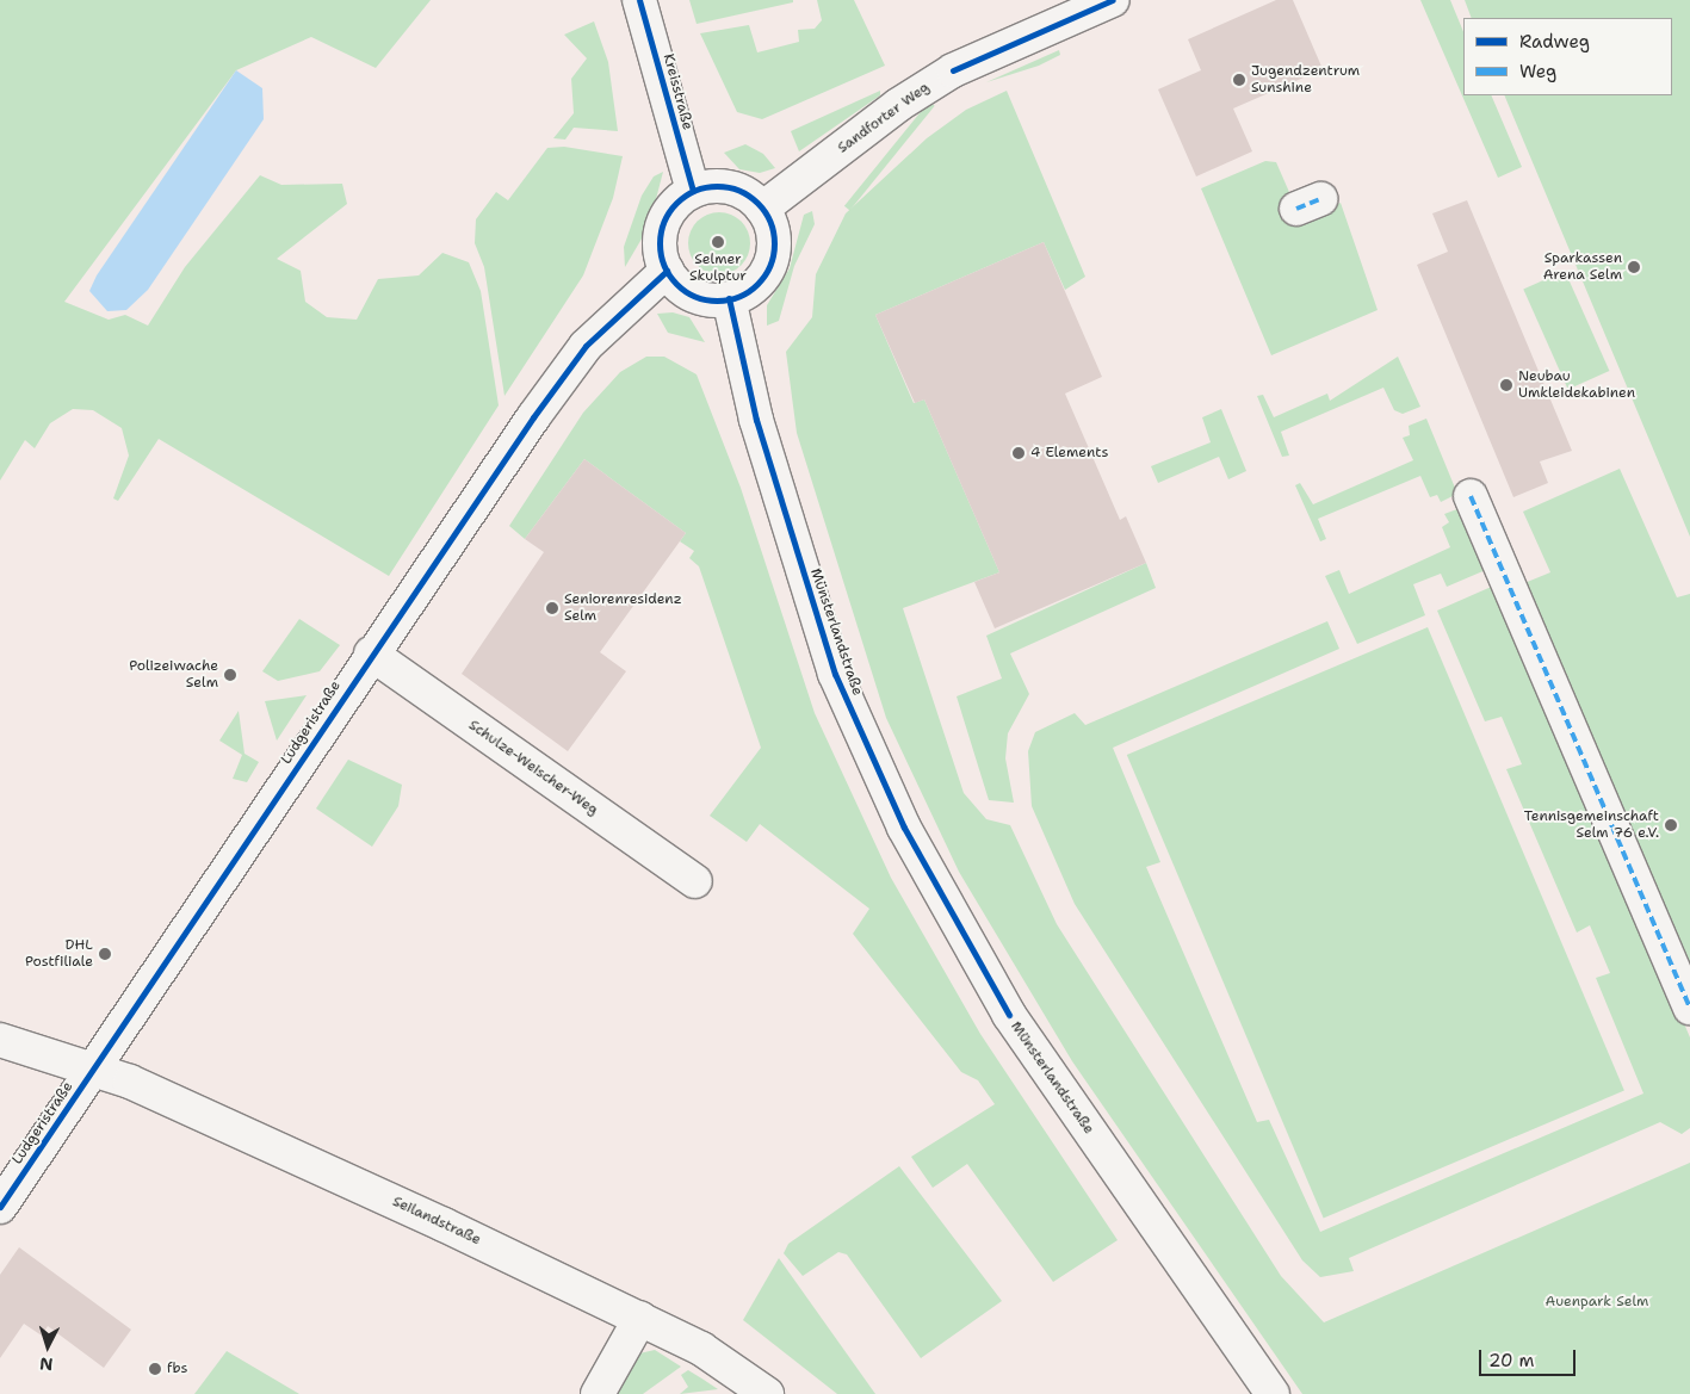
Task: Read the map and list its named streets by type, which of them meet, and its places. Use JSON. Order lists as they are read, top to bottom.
{
  "streets": {
    "street": [
      "Kreisstraße",
      "Sandforter Weg",
      "Münsterlandstraße",
      "Ludgeristraße",
      "Schulze-Weischer-Weg",
      "Seilandstraße"
    ]
  },
  "crossings": [
    ["Kreisstraße", "Sandforter Weg"],
    ["Kreisstraße", "Münsterlandstraße"],
    ["Kreisstraße", "Ludgeristraße"],
    ["Sandforter Weg", "Münsterlandstraße"],
    ["Sandforter Weg", "Ludgeristraße"],
    ["Münsterlandstraße", "Ludgeristraße"],
    ["Ludgeristraße", "Schulze-Weischer-Weg"],
    ["Ludgeristraße", "Seilandstraße"]
  ],
  "parks": ["Auenpark Selm"],
  "places": [
    "Jugendzentrum Sunshine",
    "Selmer Skulptur",
    "Sparkassen Arena Selm",
    "Neubau Umkleidekabinen",
    "4 Elements",
    "Seniorenresidenz Selm",
    "Polizeiwache Selm",
    "Tennisgemeinschaft Selm 76 e.V.",
    "DHL Postfiliale",
    "fbs"
  ],
  "legend": ["Radweg", "Weg"],
  "scale_bar": "20 m",
  "north": "bottom"
}
